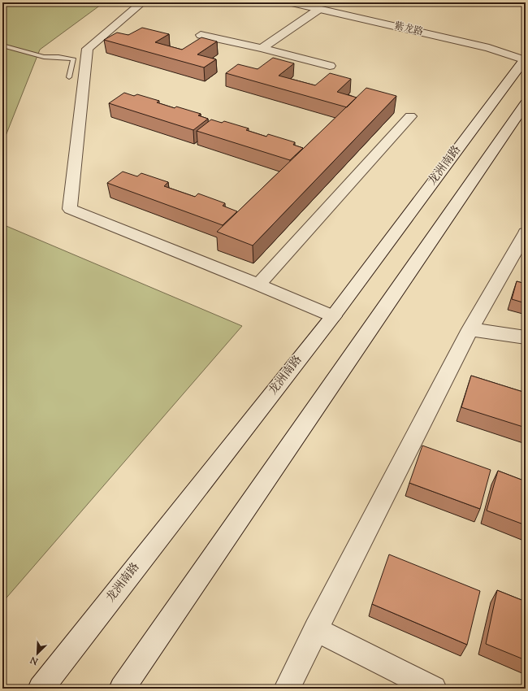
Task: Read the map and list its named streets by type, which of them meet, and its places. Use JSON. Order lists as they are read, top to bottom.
{
  "streets": {
    "street": ["紫龙路", "龙洲南路"]
  },
  "crossings": [
    ["紫龙路", "龙洲南路"]
  ],
  "north": "bottom left"
}
